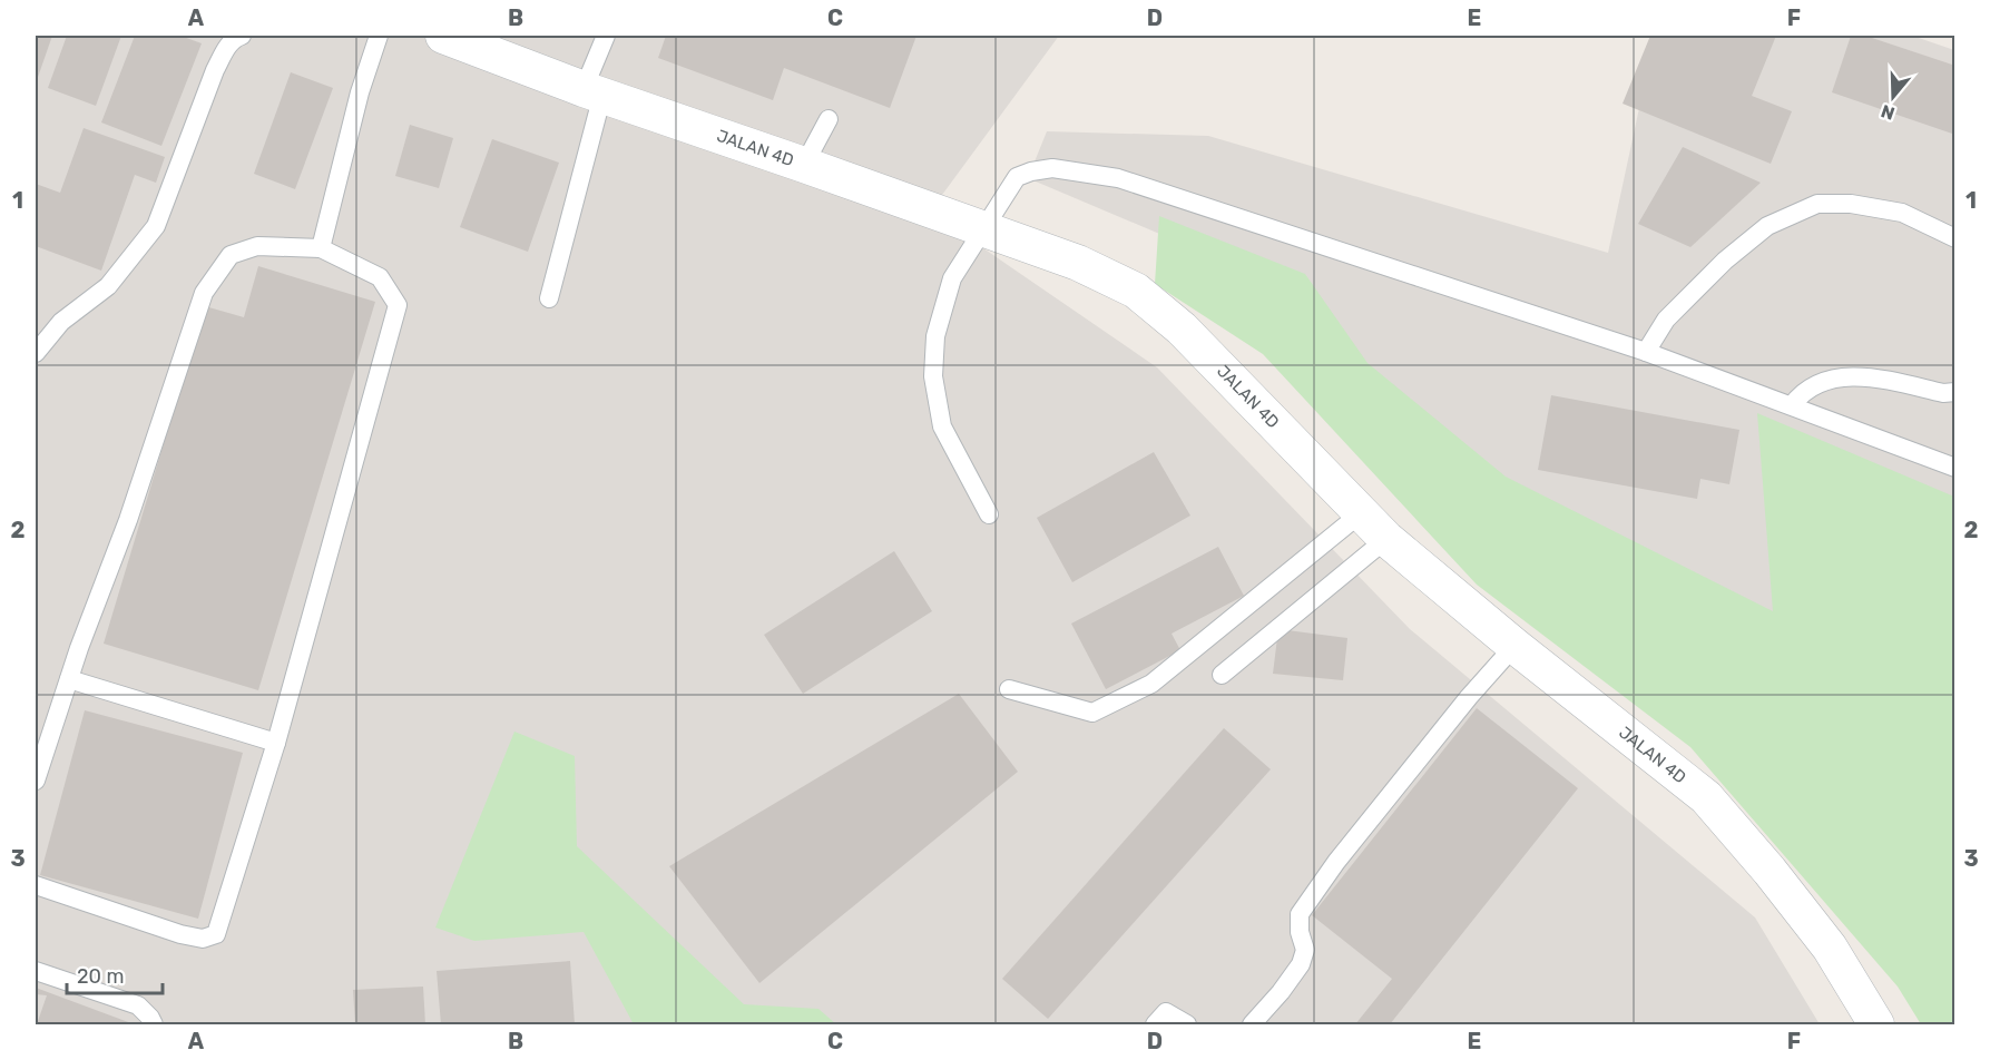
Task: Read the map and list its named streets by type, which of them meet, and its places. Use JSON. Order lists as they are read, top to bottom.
{
  "streets": {
    "street": ["JALAN 4D"]
  },
  "scale_bar": "20 m",
  "north": "bottom",
  "grid": {
    "columns": [
      "A",
      "B",
      "C",
      "D",
      "E",
      "F"
    ],
    "rows": ["1", "2", "3"]
  }
}
